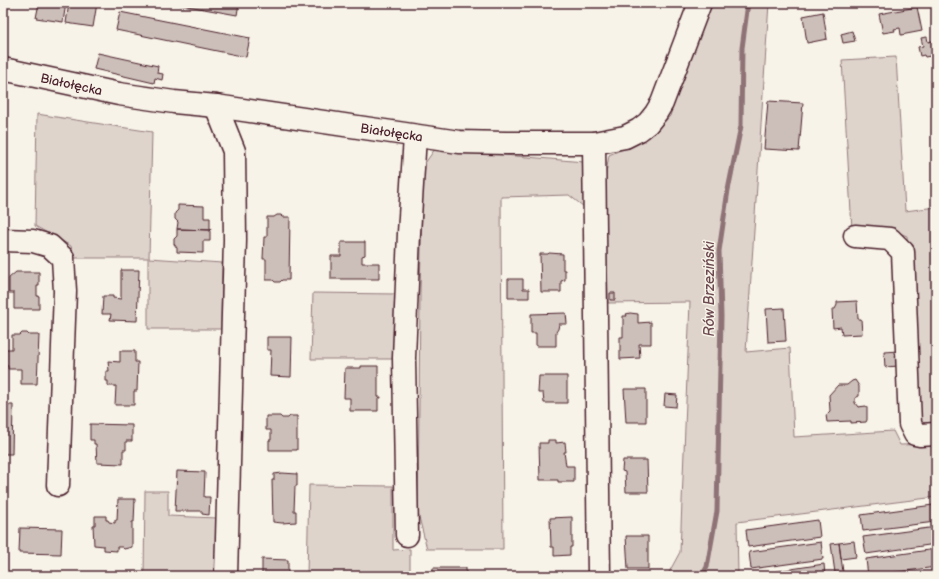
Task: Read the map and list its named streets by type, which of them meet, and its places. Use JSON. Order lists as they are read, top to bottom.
{
  "streets": {
    "street": ["Białołęcka"]
  },
  "water": ["Rów Brzeziński"]
}
